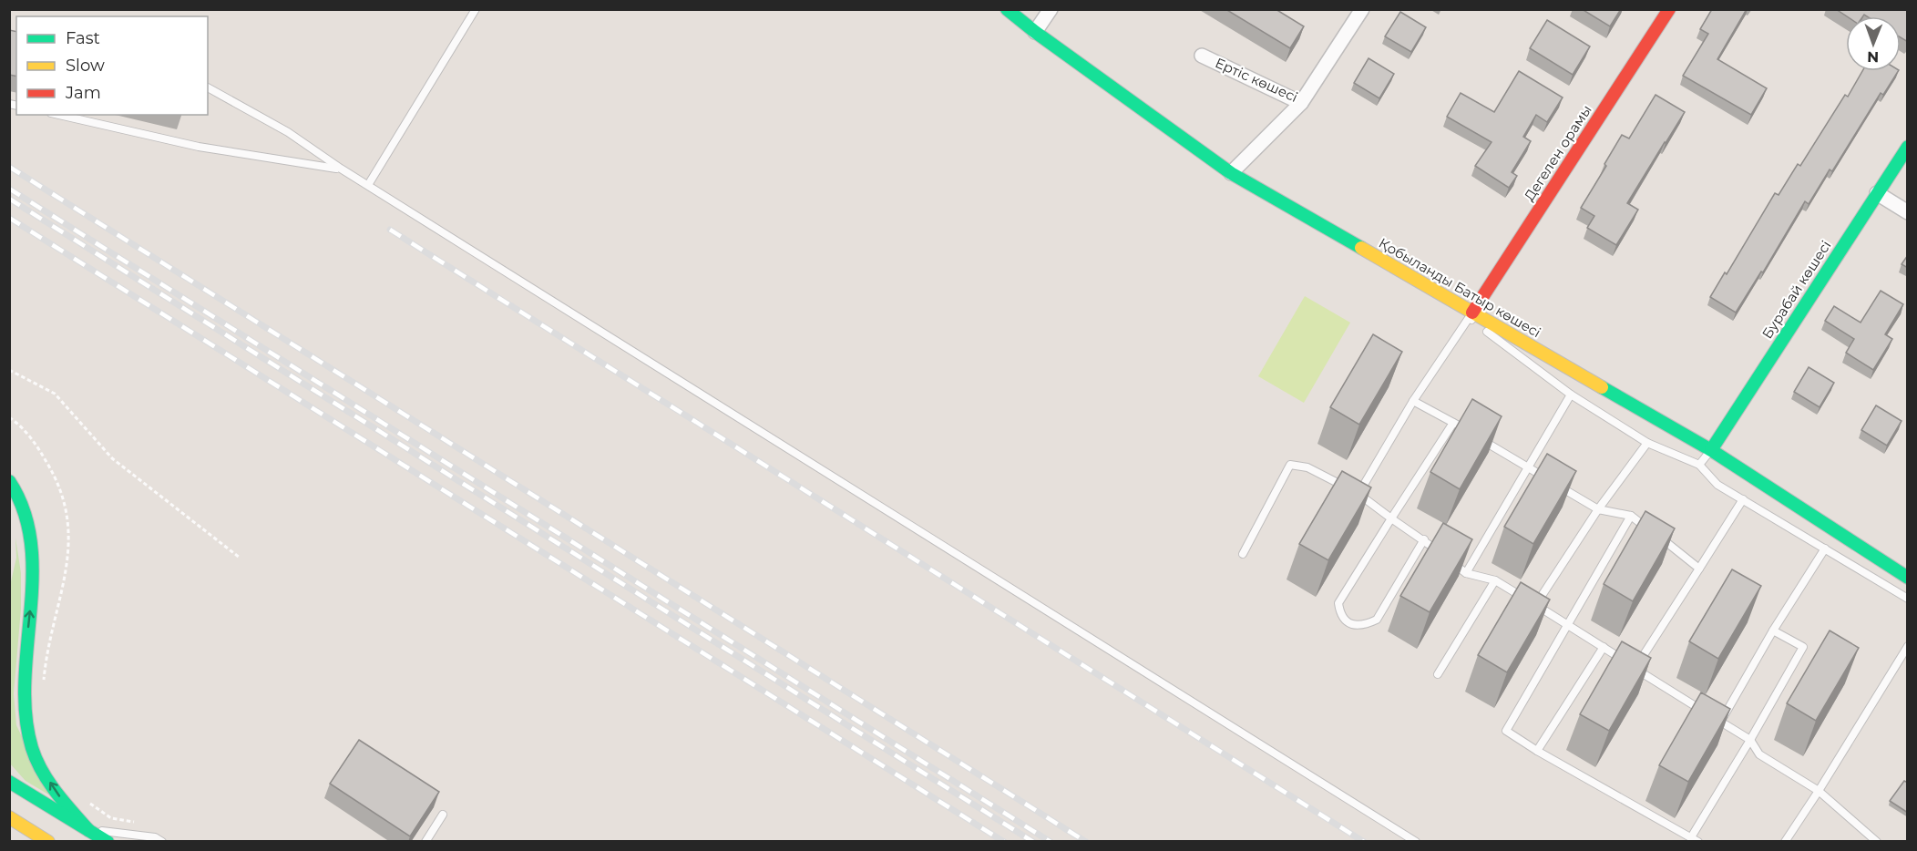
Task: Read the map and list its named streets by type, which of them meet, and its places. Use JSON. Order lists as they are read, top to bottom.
{
  "streets": {
    "street": [
      "Ертіс көшесі",
      "Дегелен орамы",
      "Қобыланды Батыр көшесі",
      "Бурабай көшесі"
    ]
  },
  "crossings": [
    ["Дегелен орамы", "Қобыланды Батыр көшесі"],
    ["Қобыланды Батыр көшесі", "Бурабай көшесі"]
  ],
  "legend": ["Fast", "Slow", "Jam"],
  "north": "bottom"
}
